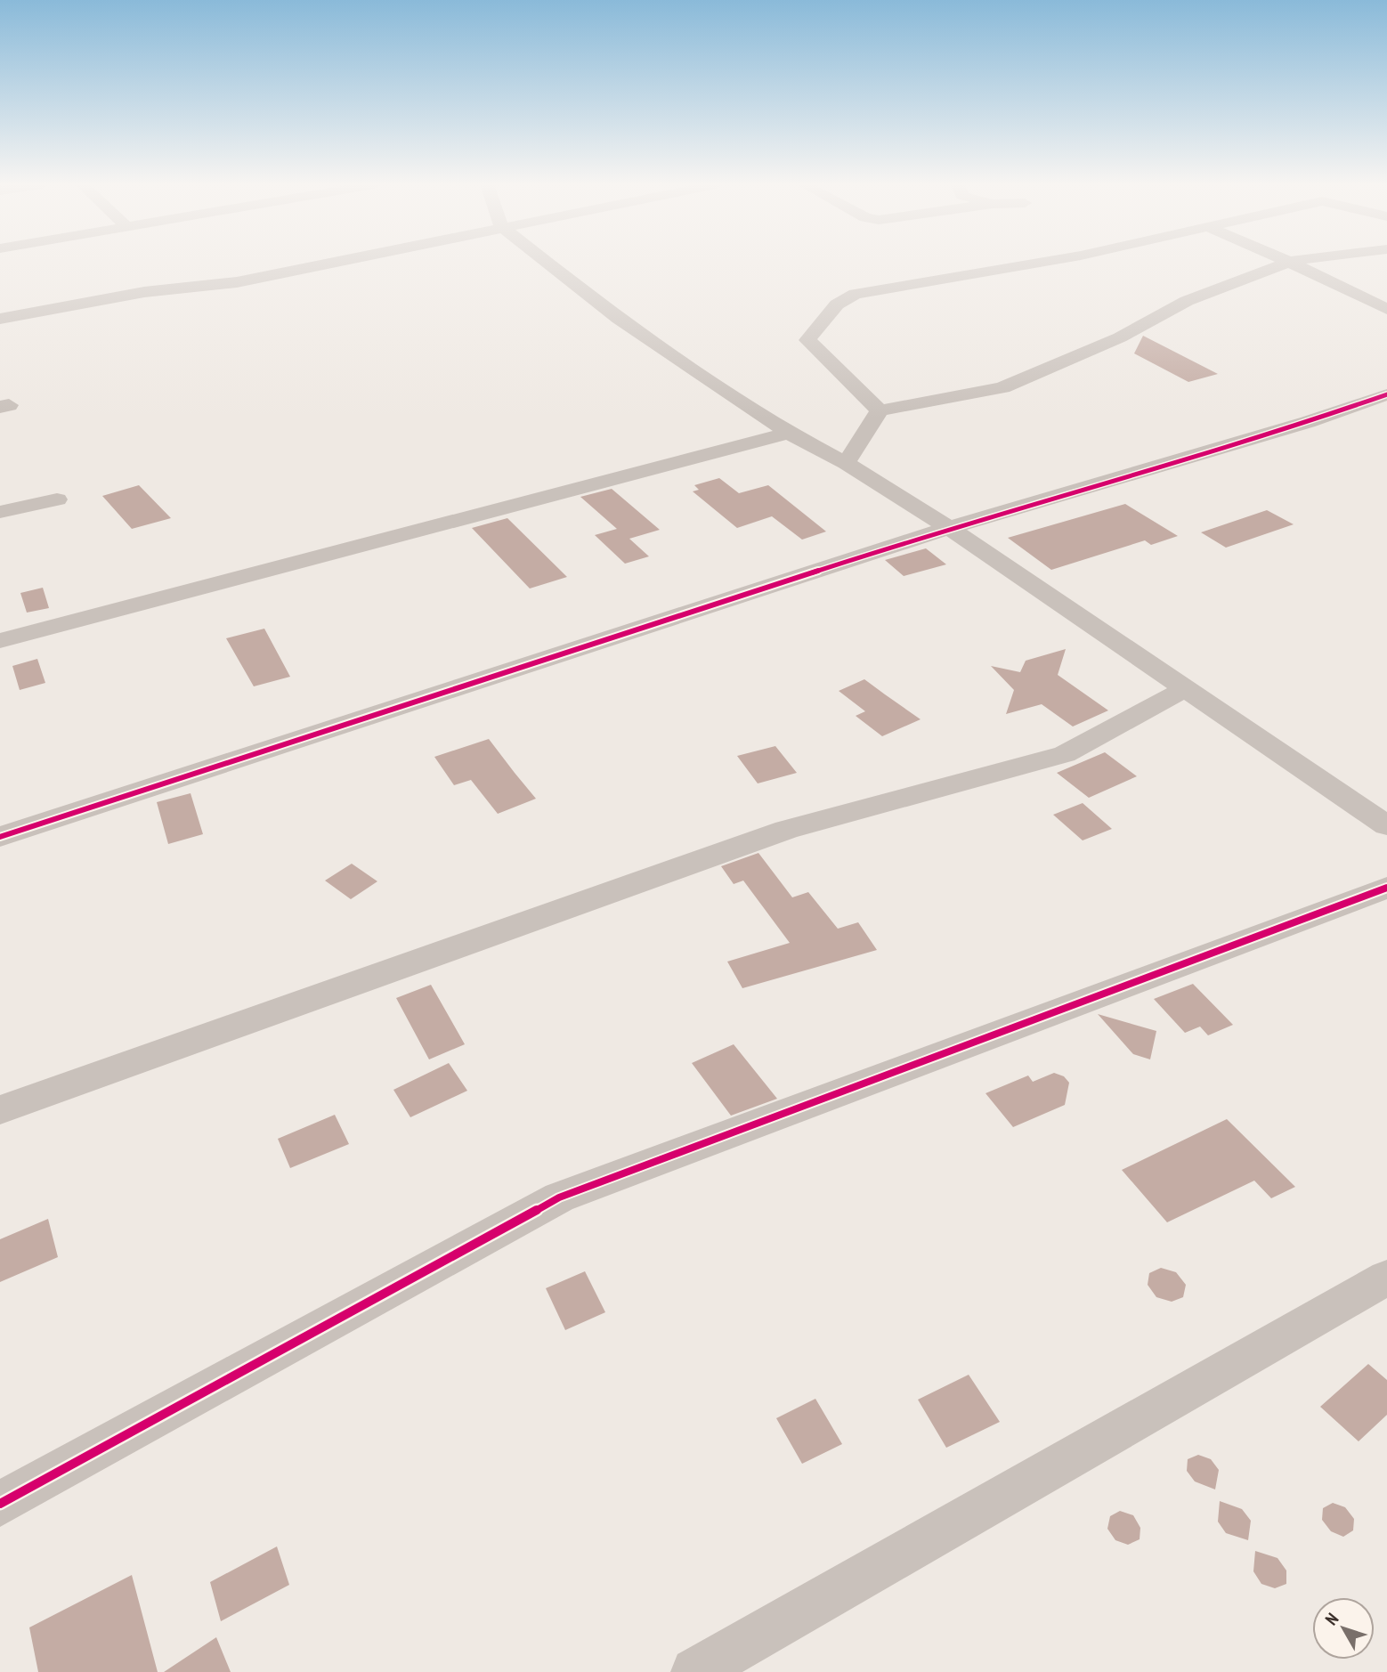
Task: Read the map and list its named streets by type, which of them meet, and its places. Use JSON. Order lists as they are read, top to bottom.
{
  "north": "top left"
}
